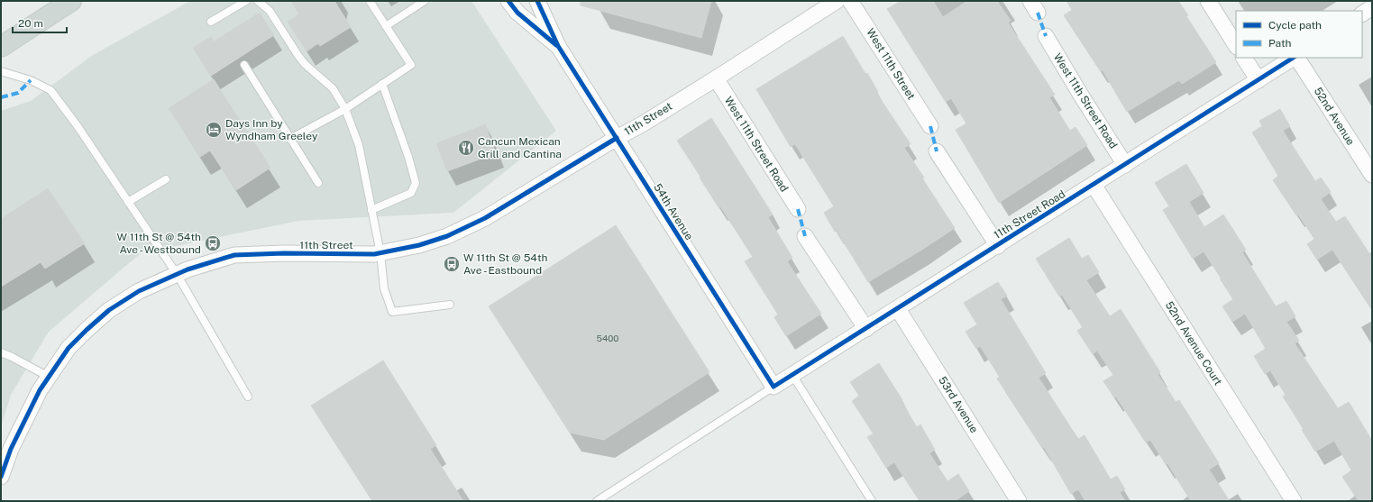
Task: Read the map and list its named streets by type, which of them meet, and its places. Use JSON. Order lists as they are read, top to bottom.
{
  "streets": {
    "street": [
      "West 11th Street",
      "West 11th Street Road",
      "52nd Avenue",
      "11th Street",
      "54th Avenue",
      "11th Street Road",
      "52nd Avenue Court",
      "53rd Avenue"
    ]
  },
  "crossings": [
    ["West 11th Street Road", "11th Street"],
    ["West 11th Street Road", "11th Street Road"],
    ["11th Street", "54th Avenue"],
    ["54th Avenue", "11th Street Road"],
    ["11th Street Road", "52nd Avenue Court"],
    ["11th Street Road", "53rd Avenue"]
  ],
  "places": {
    "hotel": ["Days Inn by Wyndham Greeley"],
    "restaurant": ["Cancun Mexican Grill and Cantina"],
    "bus stop": ["W 11th St @ 54th Ave - Westbound", "W 11th St @ 54th Ave - Eastbound"]
  },
  "house_numbers": ["5400"],
  "legend": ["Cycle path", "Path"],
  "scale_bar": "20 m"
}
